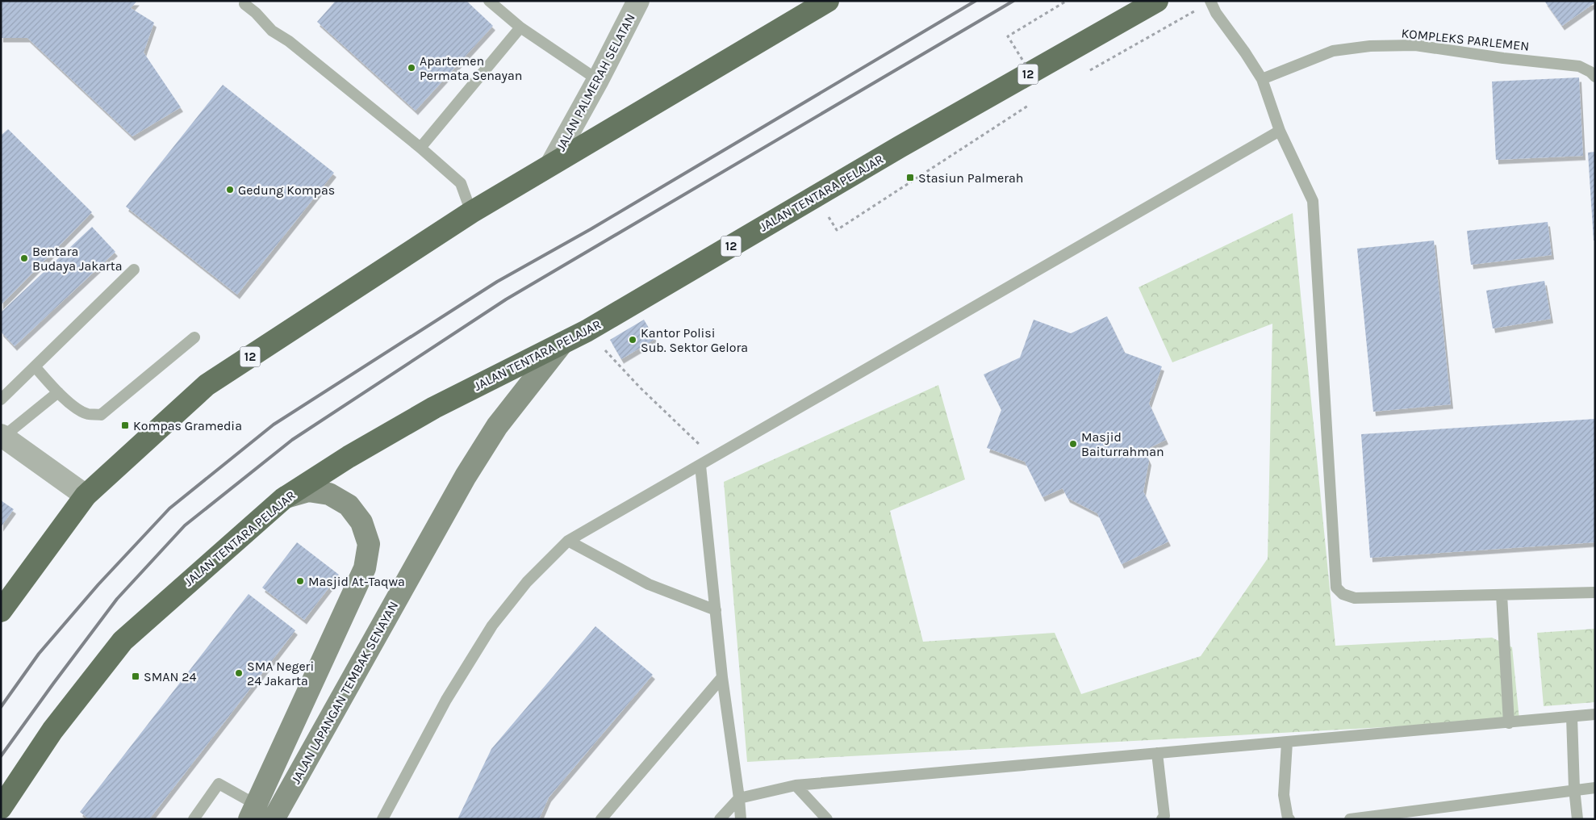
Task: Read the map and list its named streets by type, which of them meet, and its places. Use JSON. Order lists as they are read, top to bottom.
{
  "streets": {
    "highway": ["12", "JALAN TENTARA PELAJAR"],
    "main road": ["JALAN LAPANGAN TEMBAK SENAYAN"],
    "street": ["JALAN PALMERAH SELATAN"],
    "lane": ["KOMPLEKS PARLEMEN"]
  },
  "crossings": [
    ["12", "JALAN PALMERAH SELATAN"],
    ["JALAN TENTARA PELAJAR", "JALAN LAPANGAN TEMBAK SENAYAN"]
  ],
  "places": {
    "other": [
      "Apartemen Permata Senayan",
      "Gedung Kompas",
      "Bentara Budaya Jakarta",
      "Kantor Polisi Sub. Sektor Gelora",
      "Masjid Baiturrahman",
      "Masjid At-Taqwa",
      "SMA Negeri 24 Jakarta"
    ],
    "transit": ["Stasiun Palmerah", "Kompas Gramedia", "SMAN 24"]
  }
}
